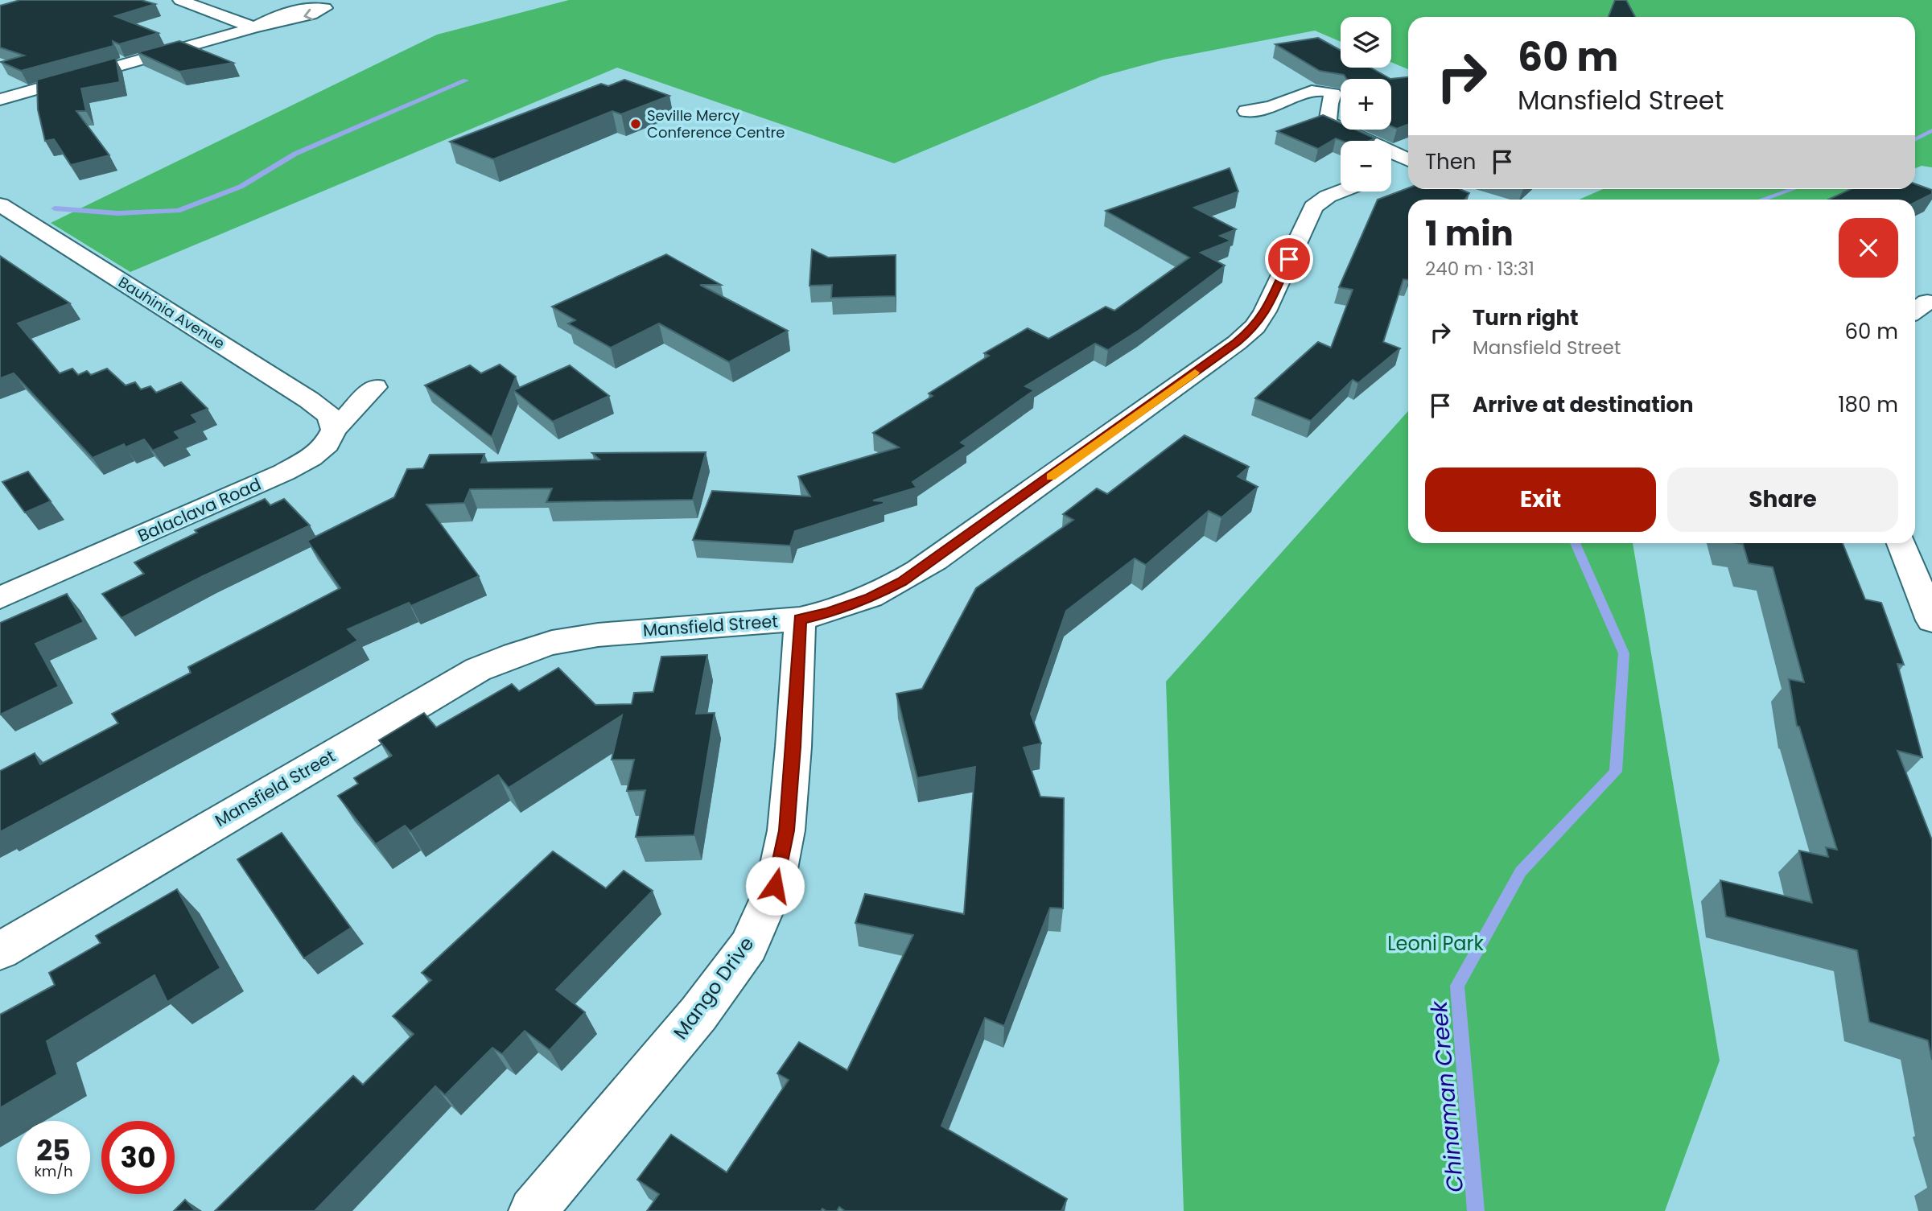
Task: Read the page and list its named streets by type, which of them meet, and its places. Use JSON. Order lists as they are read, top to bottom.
{
  "streets": {
    "street": [
      "Bauhinia Avenue",
      "Balaclava Road",
      "Mansfield Street",
      "Mango Drive"
    ]
  },
  "crossings": [
    ["Bauhinia Avenue", "Balaclava Road"],
    ["Mansfield Street", "Mango Drive"]
  ],
  "water": ["Chinaman Creek"],
  "parks": ["Leoni Park"],
  "places": ["Seville Mercy Conference Centre"],
  "page": {
    "map_buttons": ["+", "−"],
    "turn": ["60 m", "Mansfield Street"],
    "then": "Then",
    "heading": ["1 min", "240 m · 13:31"],
    "list": [
      {
        "name": "Turn right",
        "note": "Mansfield Street",
        "value": "60 m"
      },
      {
        "name": "Arrive at destination",
        "value": "180 m"
      }
    ],
    "buttons": ["Exit", "Share"],
    "speed": "25 km/h",
    "limit": "30"
  }
}
